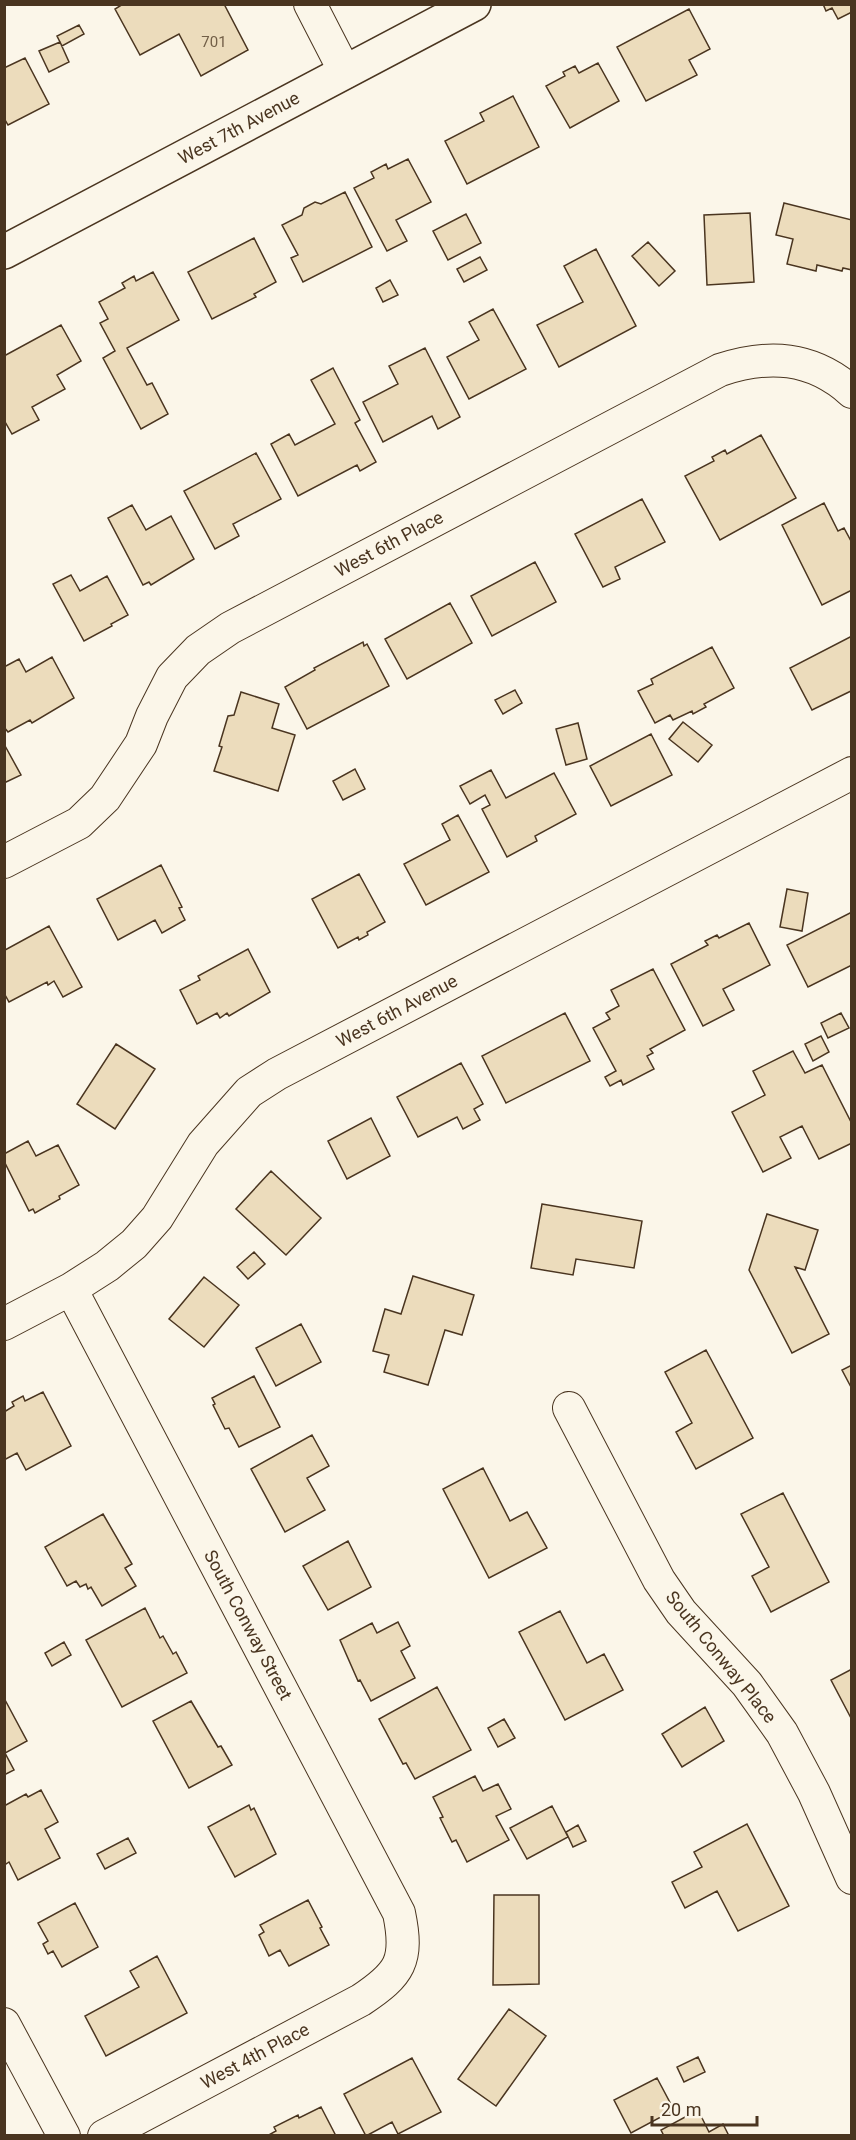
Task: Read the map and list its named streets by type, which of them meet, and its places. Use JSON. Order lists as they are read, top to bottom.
{
  "streets": {
    "street": [
      "West 7th Avenue",
      "West 6th Place",
      "West 6th Avenue",
      "South Conway Street",
      "South Conway Place",
      "West 4th Place"
    ]
  },
  "crossings": [
    ["West 6th Avenue", "South Conway Street"],
    ["South Conway Street", "West 4th Place"]
  ],
  "house_numbers": ["701"],
  "scale_bar": "20 m"
}
